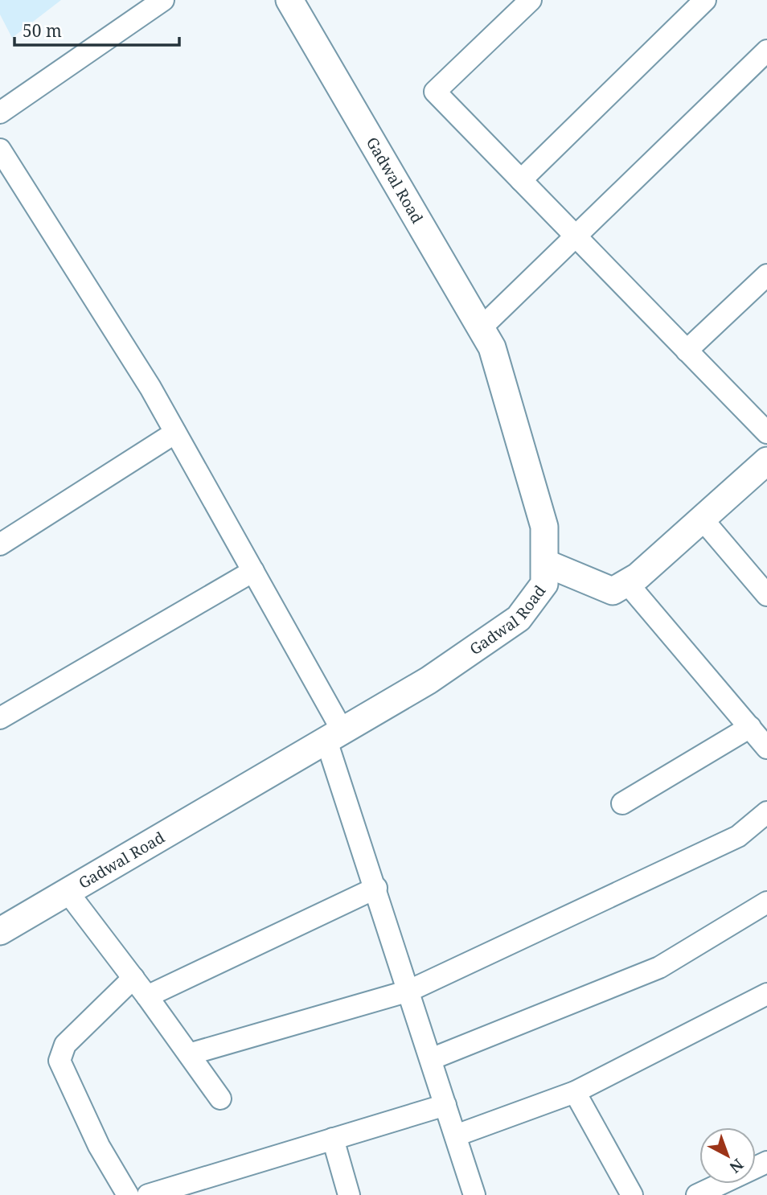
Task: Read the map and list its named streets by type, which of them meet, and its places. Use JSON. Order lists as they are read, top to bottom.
{
  "streets": {
    "street": ["Gadwal Road"]
  },
  "scale_bar": "50 m",
  "north": "bottom right"
}
